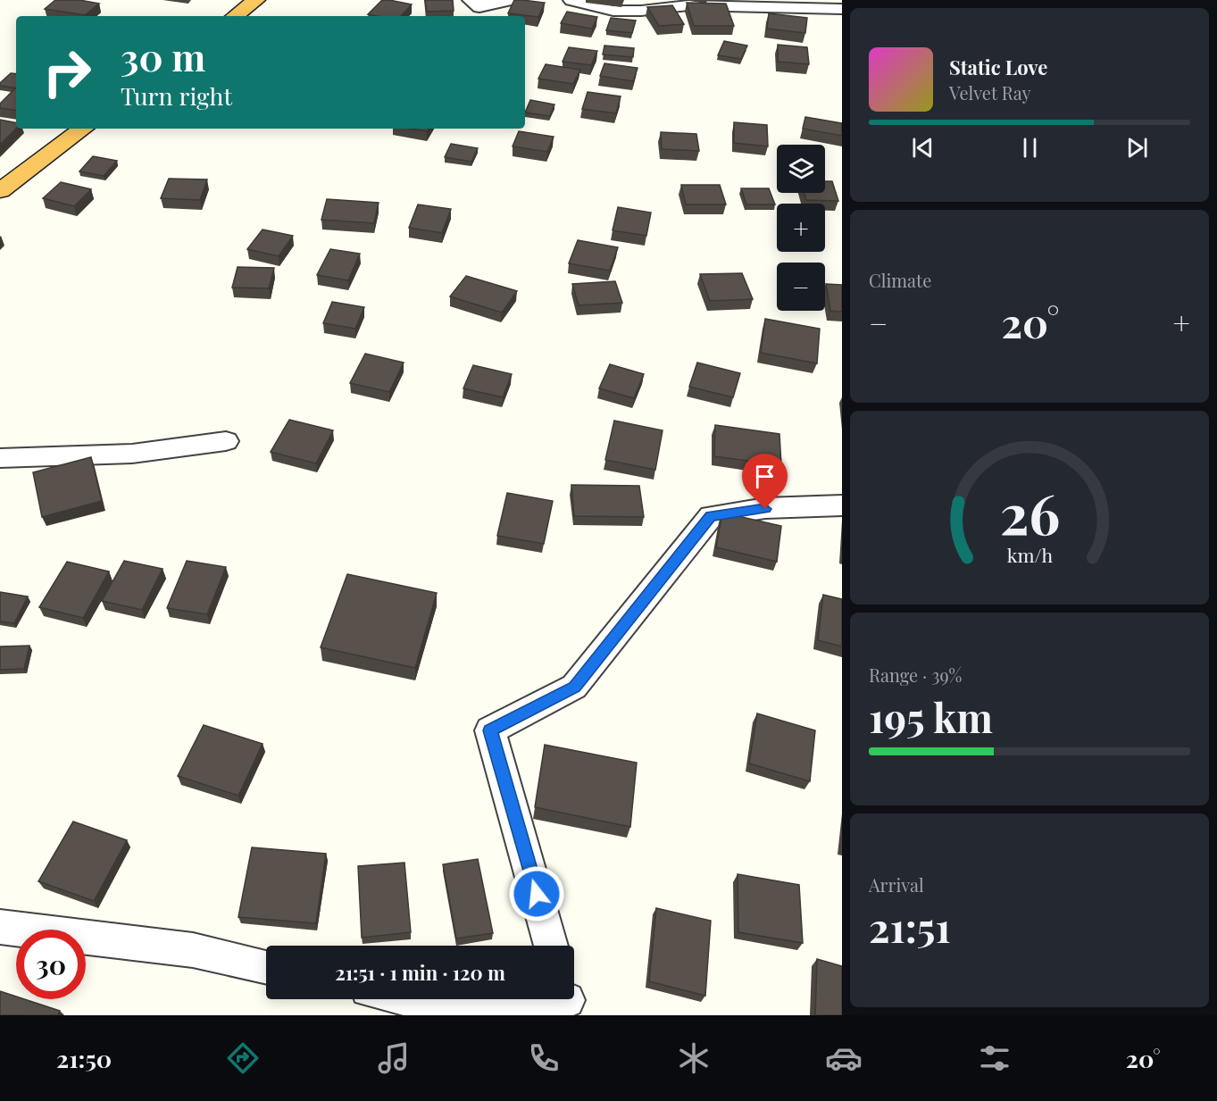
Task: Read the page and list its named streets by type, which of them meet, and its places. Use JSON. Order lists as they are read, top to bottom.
{
  "page": {
    "turn": ["30 m", "Turn right"],
    "song": ["Static Love", "Velvet Ray"],
    "map_buttons": ["+", "−"],
    "tile": [
      "Climate",
      ["Range · 39%", "195 km"],
      ["Arrival", "21:51"]
    ],
    "heat": ["−", "20°", "+"],
    "limit": "30",
    "trip": "21:51 · 1 min · 120 m",
    "tabs": ["21:50", "20°"],
    "gauge": ["26", "km/h"]
  }
}
